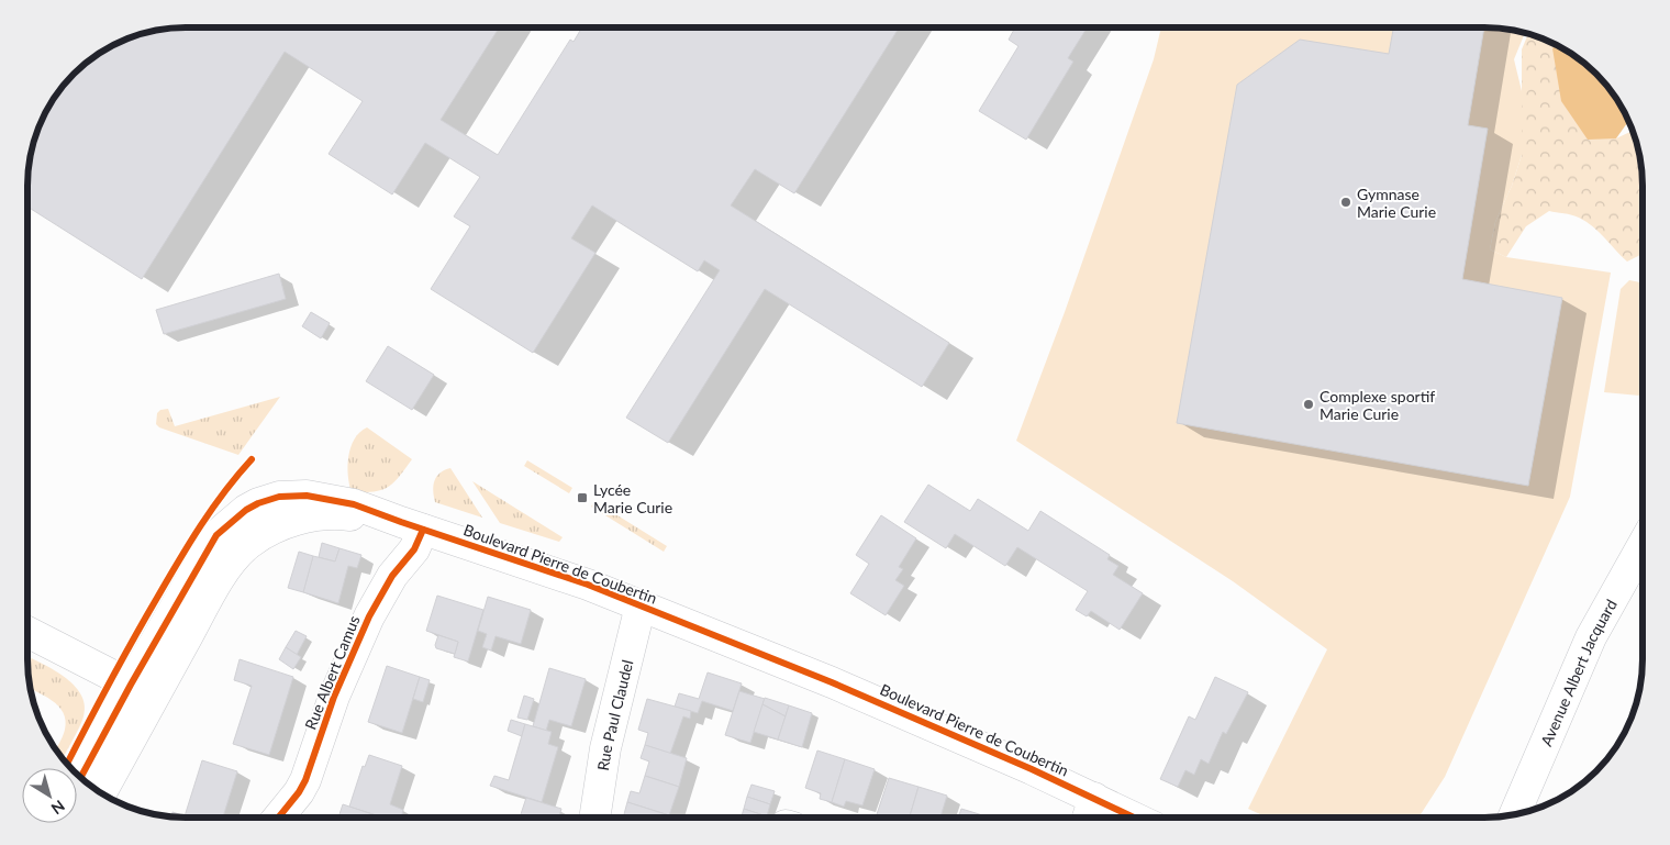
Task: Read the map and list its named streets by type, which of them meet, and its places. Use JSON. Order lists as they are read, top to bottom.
{
  "streets": {
    "street": [
      "Boulevard Pierre de Coubertin",
      "Rue Albert Camus",
      "Avenue Albert Jacquard",
      "Rue Paul Claudel"
    ]
  },
  "crossings": [
    ["Boulevard Pierre de Coubertin", "Rue Albert Camus"],
    ["Boulevard Pierre de Coubertin", "Rue Paul Claudel"]
  ],
  "places": {
    "other": ["Gymnase Marie Curie", "Complexe sportif Marie Curie"],
    "transit": ["Lycée Marie Curie"]
  },
  "north": "bottom right"
}
